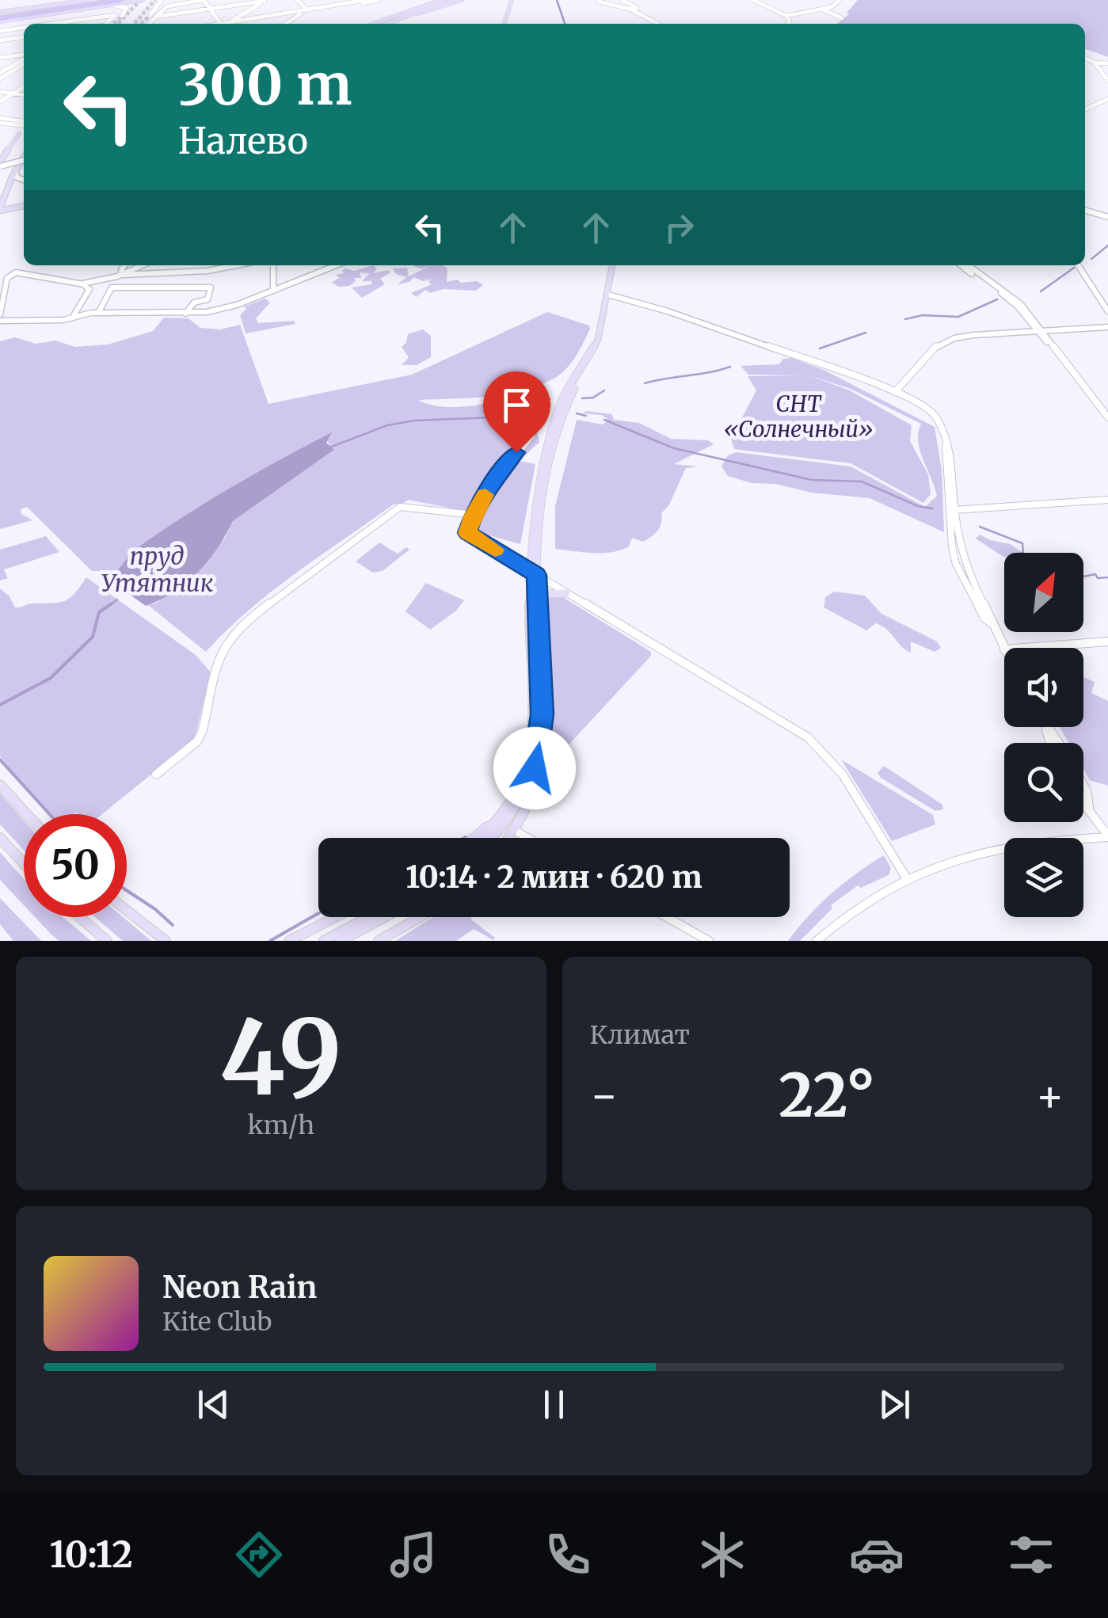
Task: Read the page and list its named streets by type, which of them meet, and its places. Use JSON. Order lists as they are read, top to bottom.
{
  "water": ["пруд Утятник"],
  "parks": ["СНТ «Солнечный»"],
  "north": "top right",
  "page": {
    "turn": ["300 m", "Налево"],
    "limit": "50",
    "trip": "10:14 · 2 мин · 620 m",
    "tile": [
      ["49", "km/h"],
      "Климат"
    ],
    "heat": ["−", "22°", "+"],
    "song": ["Neon Rain", "Kite Club"],
    "tabs": "10:12"
  }
}
